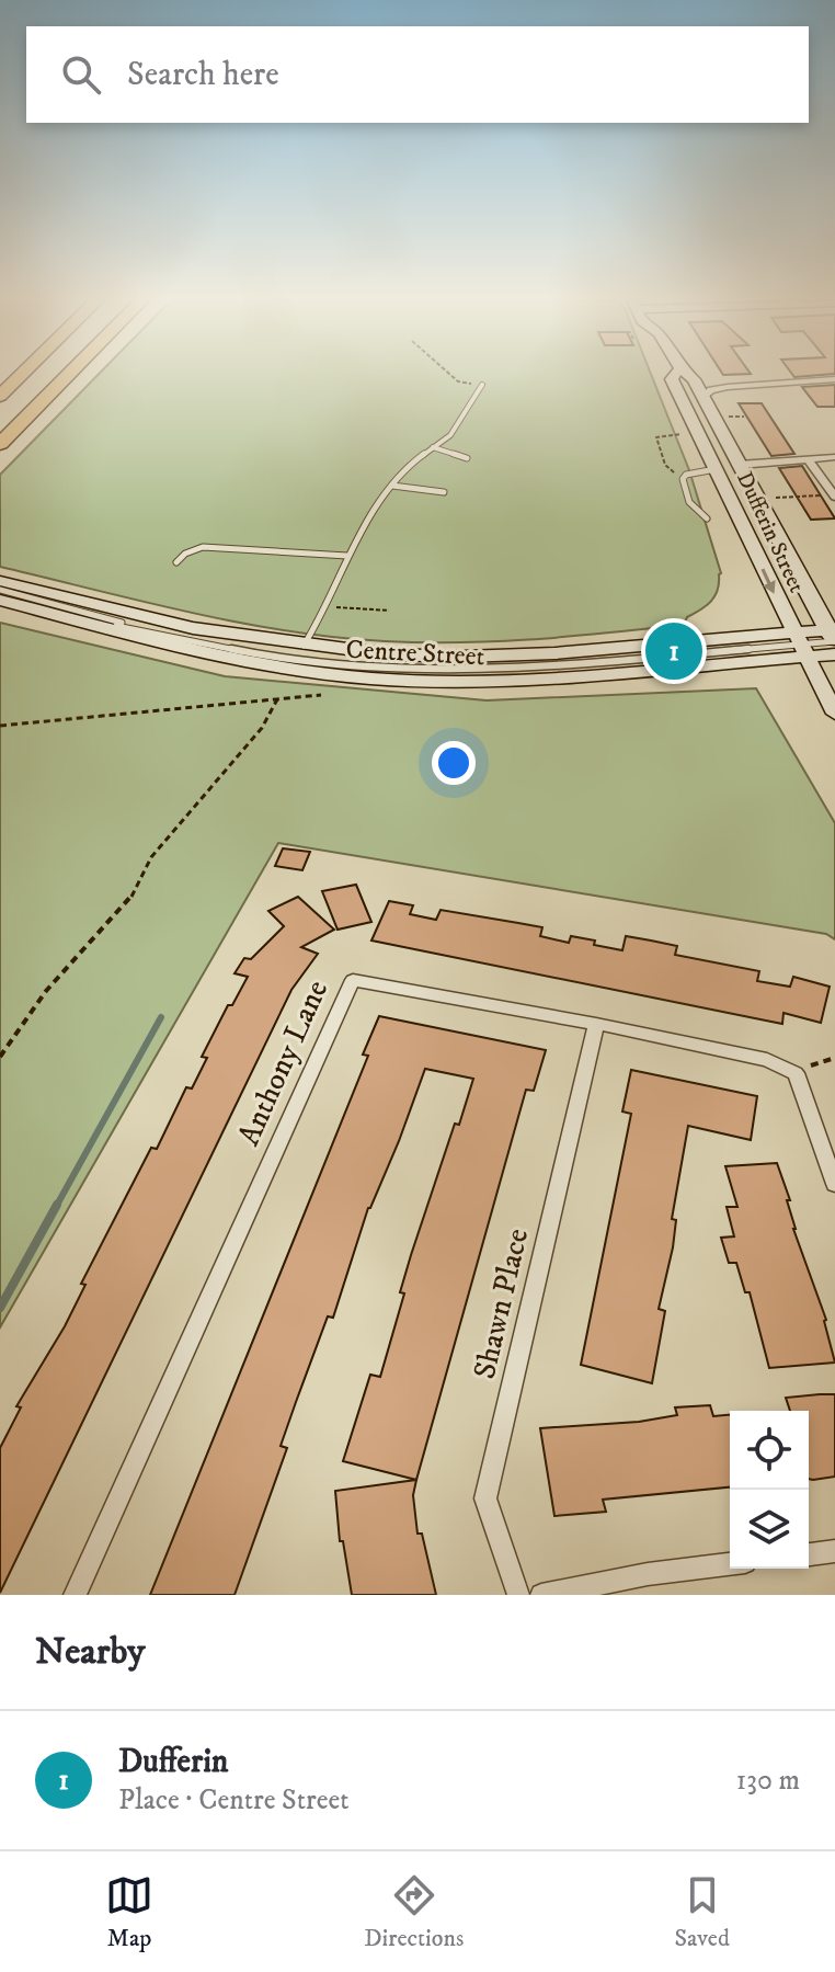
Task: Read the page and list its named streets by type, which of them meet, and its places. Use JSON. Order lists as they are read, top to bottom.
{
  "streets": {
    "main road": ["Dufferin Street", "Centre Street"],
    "street": ["Anthony Lane", "Shawn Place"]
  },
  "crossings": [
    ["Dufferin Street", "Centre Street"],
    ["Anthony Lane", "Shawn Place"]
  ],
  "page": {
    "search": "Search here",
    "pins": "1",
    "heading": "Nearby",
    "list": [
      {
        "mark": "1",
        "name": "Dufferin",
        "note": "Place · Centre Street",
        "value": "130 m"
      }
    ],
    "nav": ["Map", "Directions", "Saved"]
  }
}
